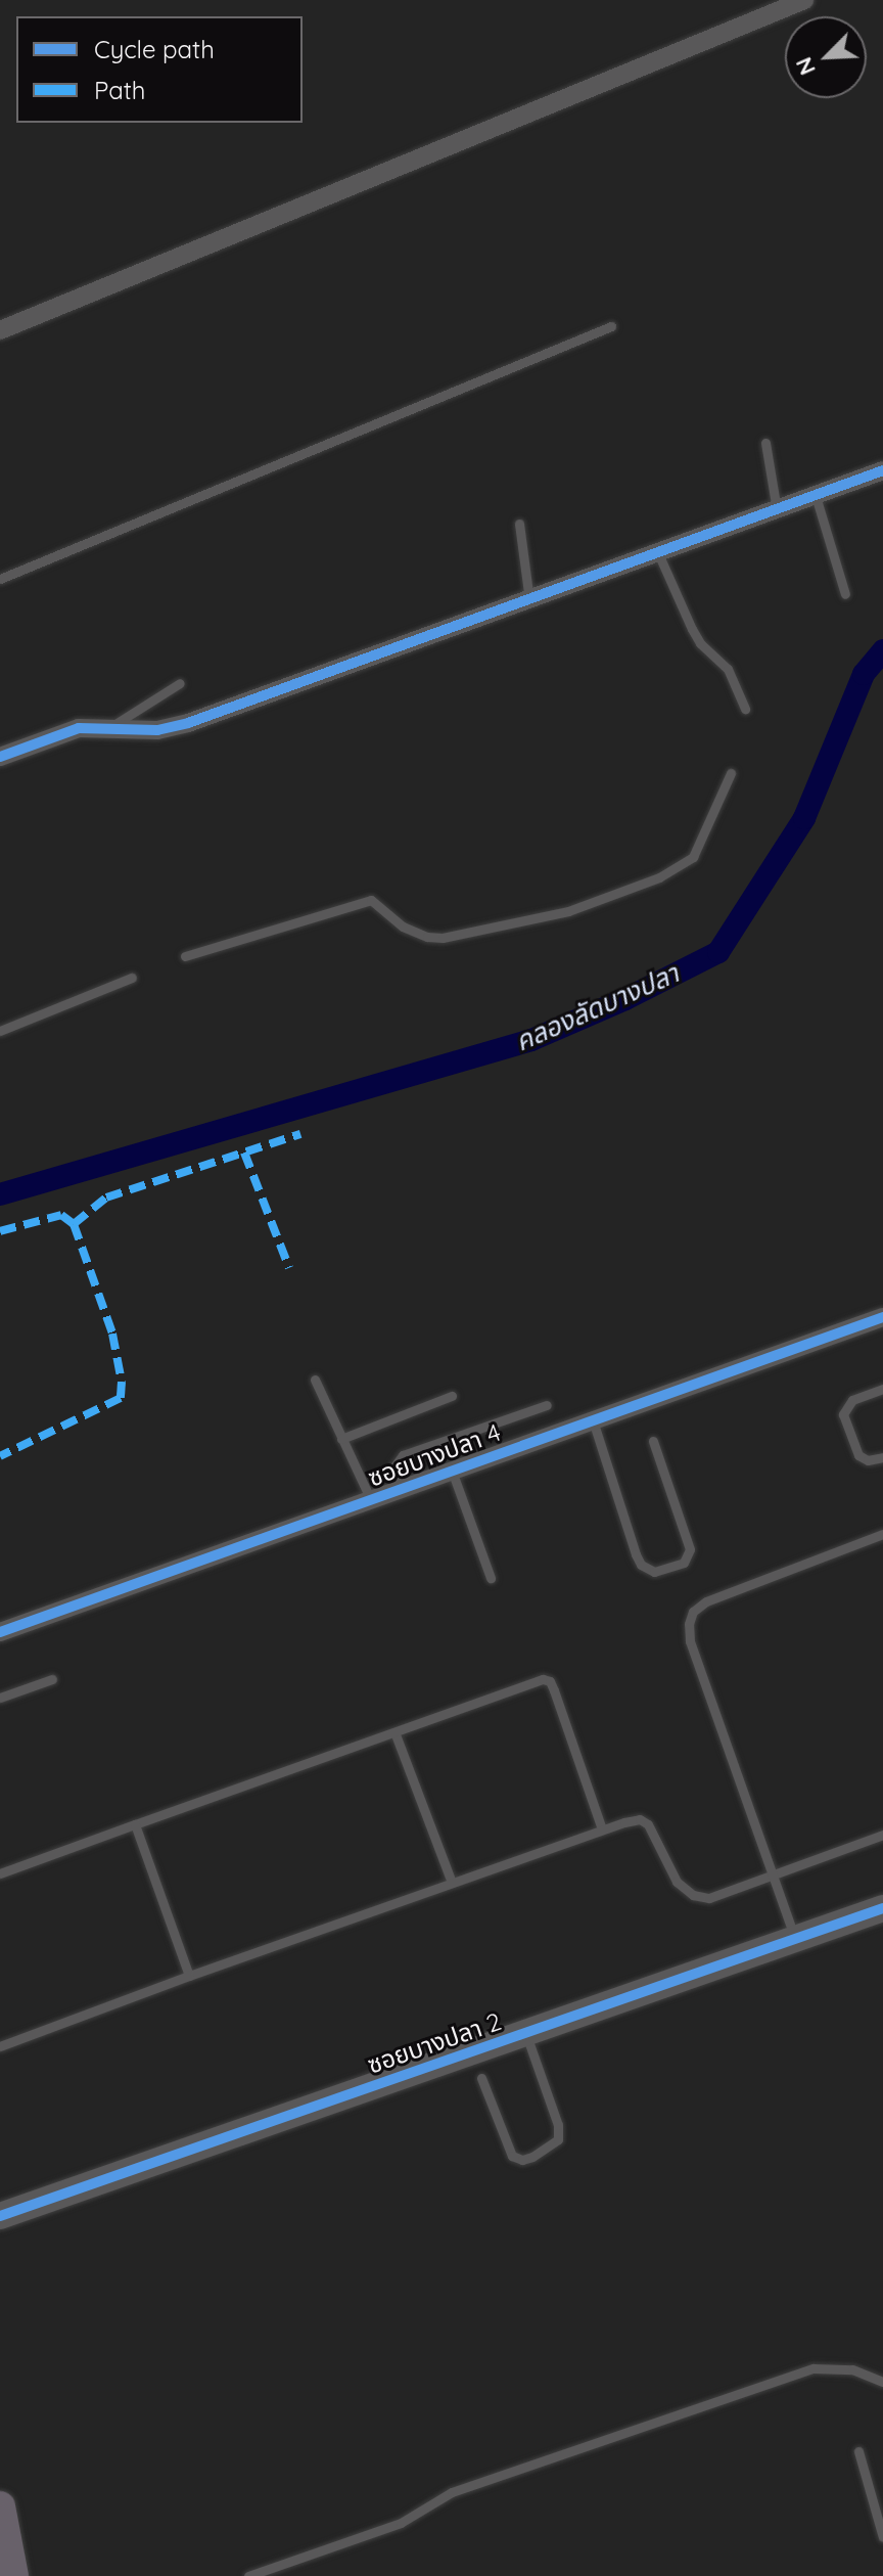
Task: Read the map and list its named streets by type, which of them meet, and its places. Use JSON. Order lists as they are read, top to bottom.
{
  "streets": {
    "street": ["ซอยบางปลา 4", "ซอยบางปลา 2"]
  },
  "water": ["คลองลัดบางปลา"],
  "legend": ["Cycle path", "Path"],
  "north": "bottom left"
}
